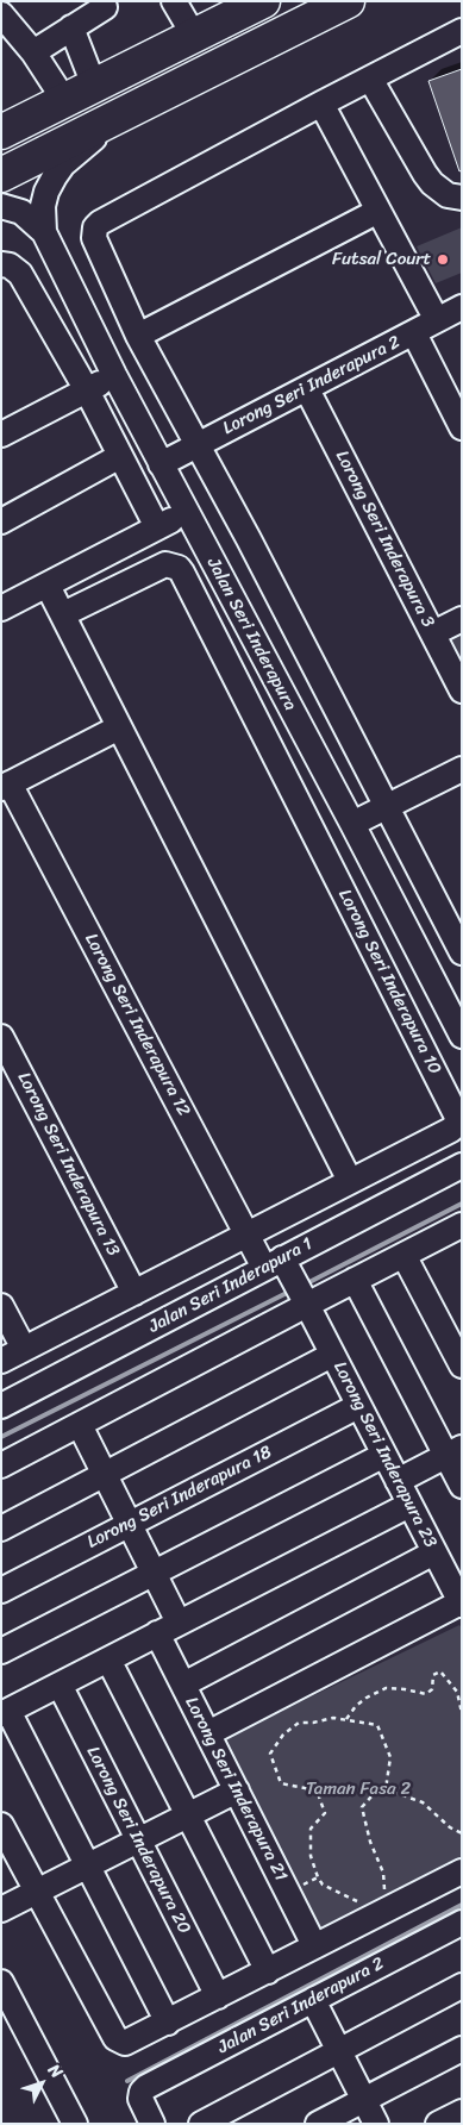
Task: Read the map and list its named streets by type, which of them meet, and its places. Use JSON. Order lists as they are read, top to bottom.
{
  "streets": {
    "street": [
      "Lorong Seri Inderapura 2",
      "Lorong Seri Inderapura 3",
      "Jalan Seri Inderapura",
      "Lorong Seri Inderapura 10",
      "Lorong Seri Inderapura 12",
      "Lorong Seri Inderapura 13",
      "Jalan Seri Inderapura 1",
      "Lorong Seri Inderapura 23",
      "Lorong Seri Inderapura 18",
      "Lorong Seri Inderapura 21",
      "Lorong Seri Inderapura 20",
      "Jalan Seri Inderapura 2"
    ]
  },
  "crossings": [
    ["Lorong Seri Inderapura 2", "Lorong Seri Inderapura 3"],
    ["Lorong Seri Inderapura 2", "Jalan Seri Inderapura"],
    ["Lorong Seri Inderapura 10", "Lorong Seri Inderapura 12"],
    ["Lorong Seri Inderapura 10", "Lorong Seri Inderapura 13"],
    ["Lorong Seri Inderapura 12", "Jalan Seri Inderapura 1"],
    ["Lorong Seri Inderapura 12", "Lorong Seri Inderapura 23"],
    ["Jalan Seri Inderapura 1", "Lorong Seri Inderapura 23"],
    ["Lorong Seri Inderapura 23", "Lorong Seri Inderapura 18"]
  ],
  "parks": ["Taman Fasa 2"],
  "places": ["Futsal Court"],
  "north": "top right"
}
